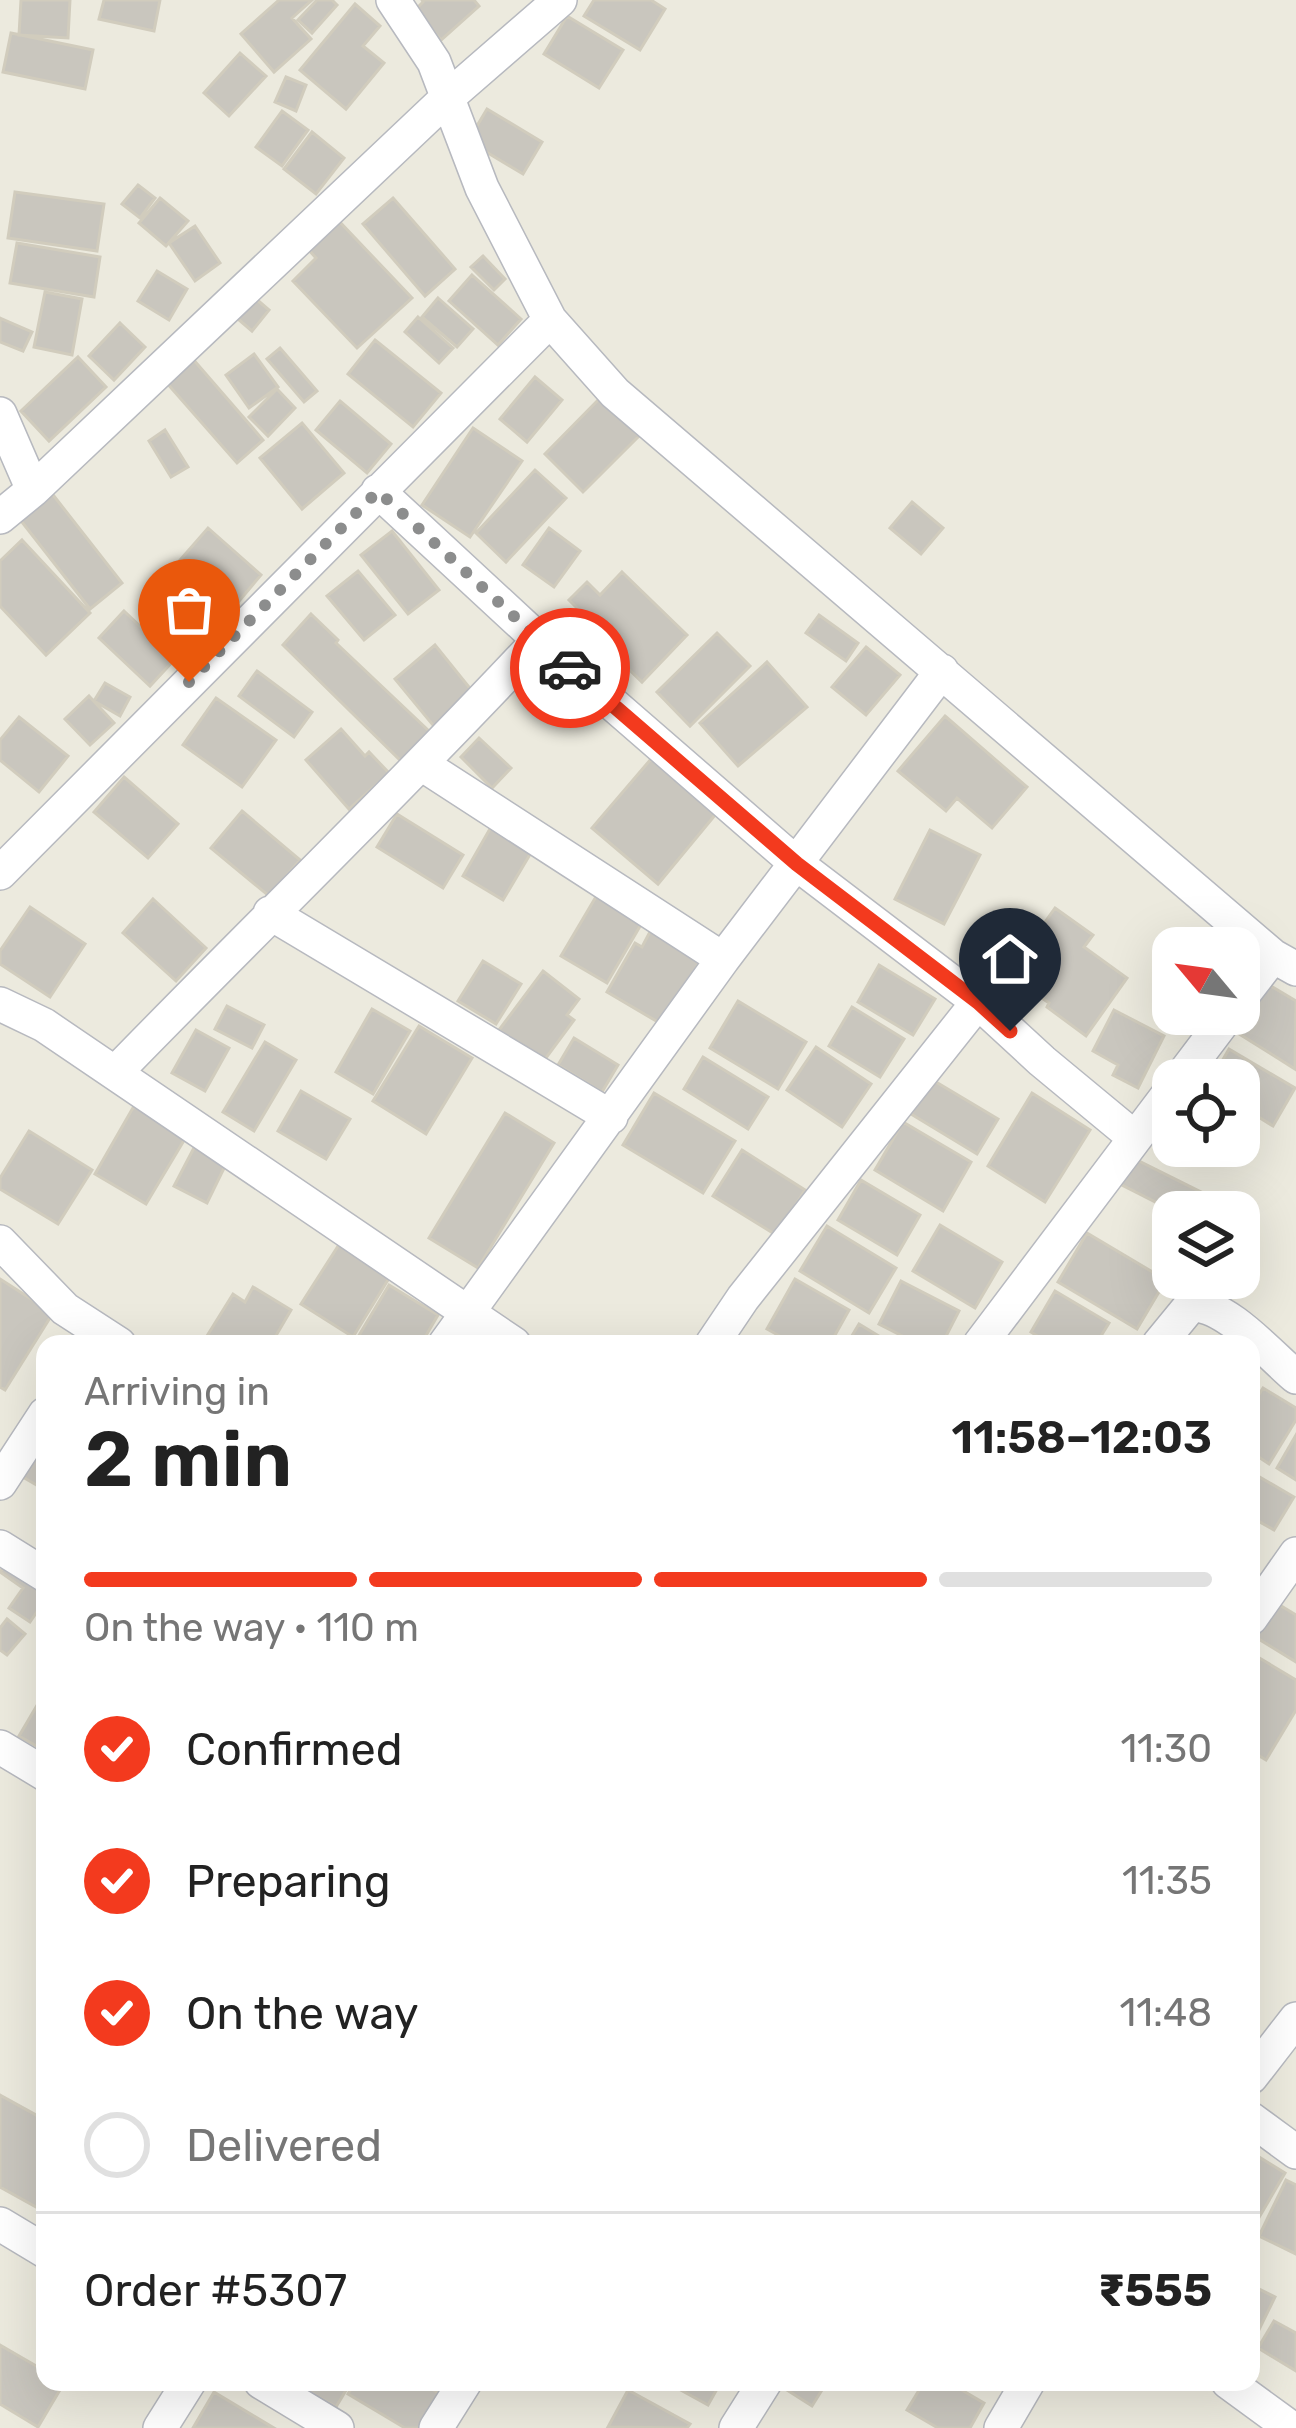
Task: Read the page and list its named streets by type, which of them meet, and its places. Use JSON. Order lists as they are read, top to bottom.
{
  "north": "top left",
  "page": {
    "heading": ["2 min", "Arriving in", "11:58–12:03"],
    "panel": ["Order #5307", "₹555"],
    "bar": "On the way · 110 m",
    "list": [
      ["Confirmed", "11:30"],
      ["Preparing", "11:35"],
      ["On the way", "11:48"],
      "Delivered"
    ]
  }
}
